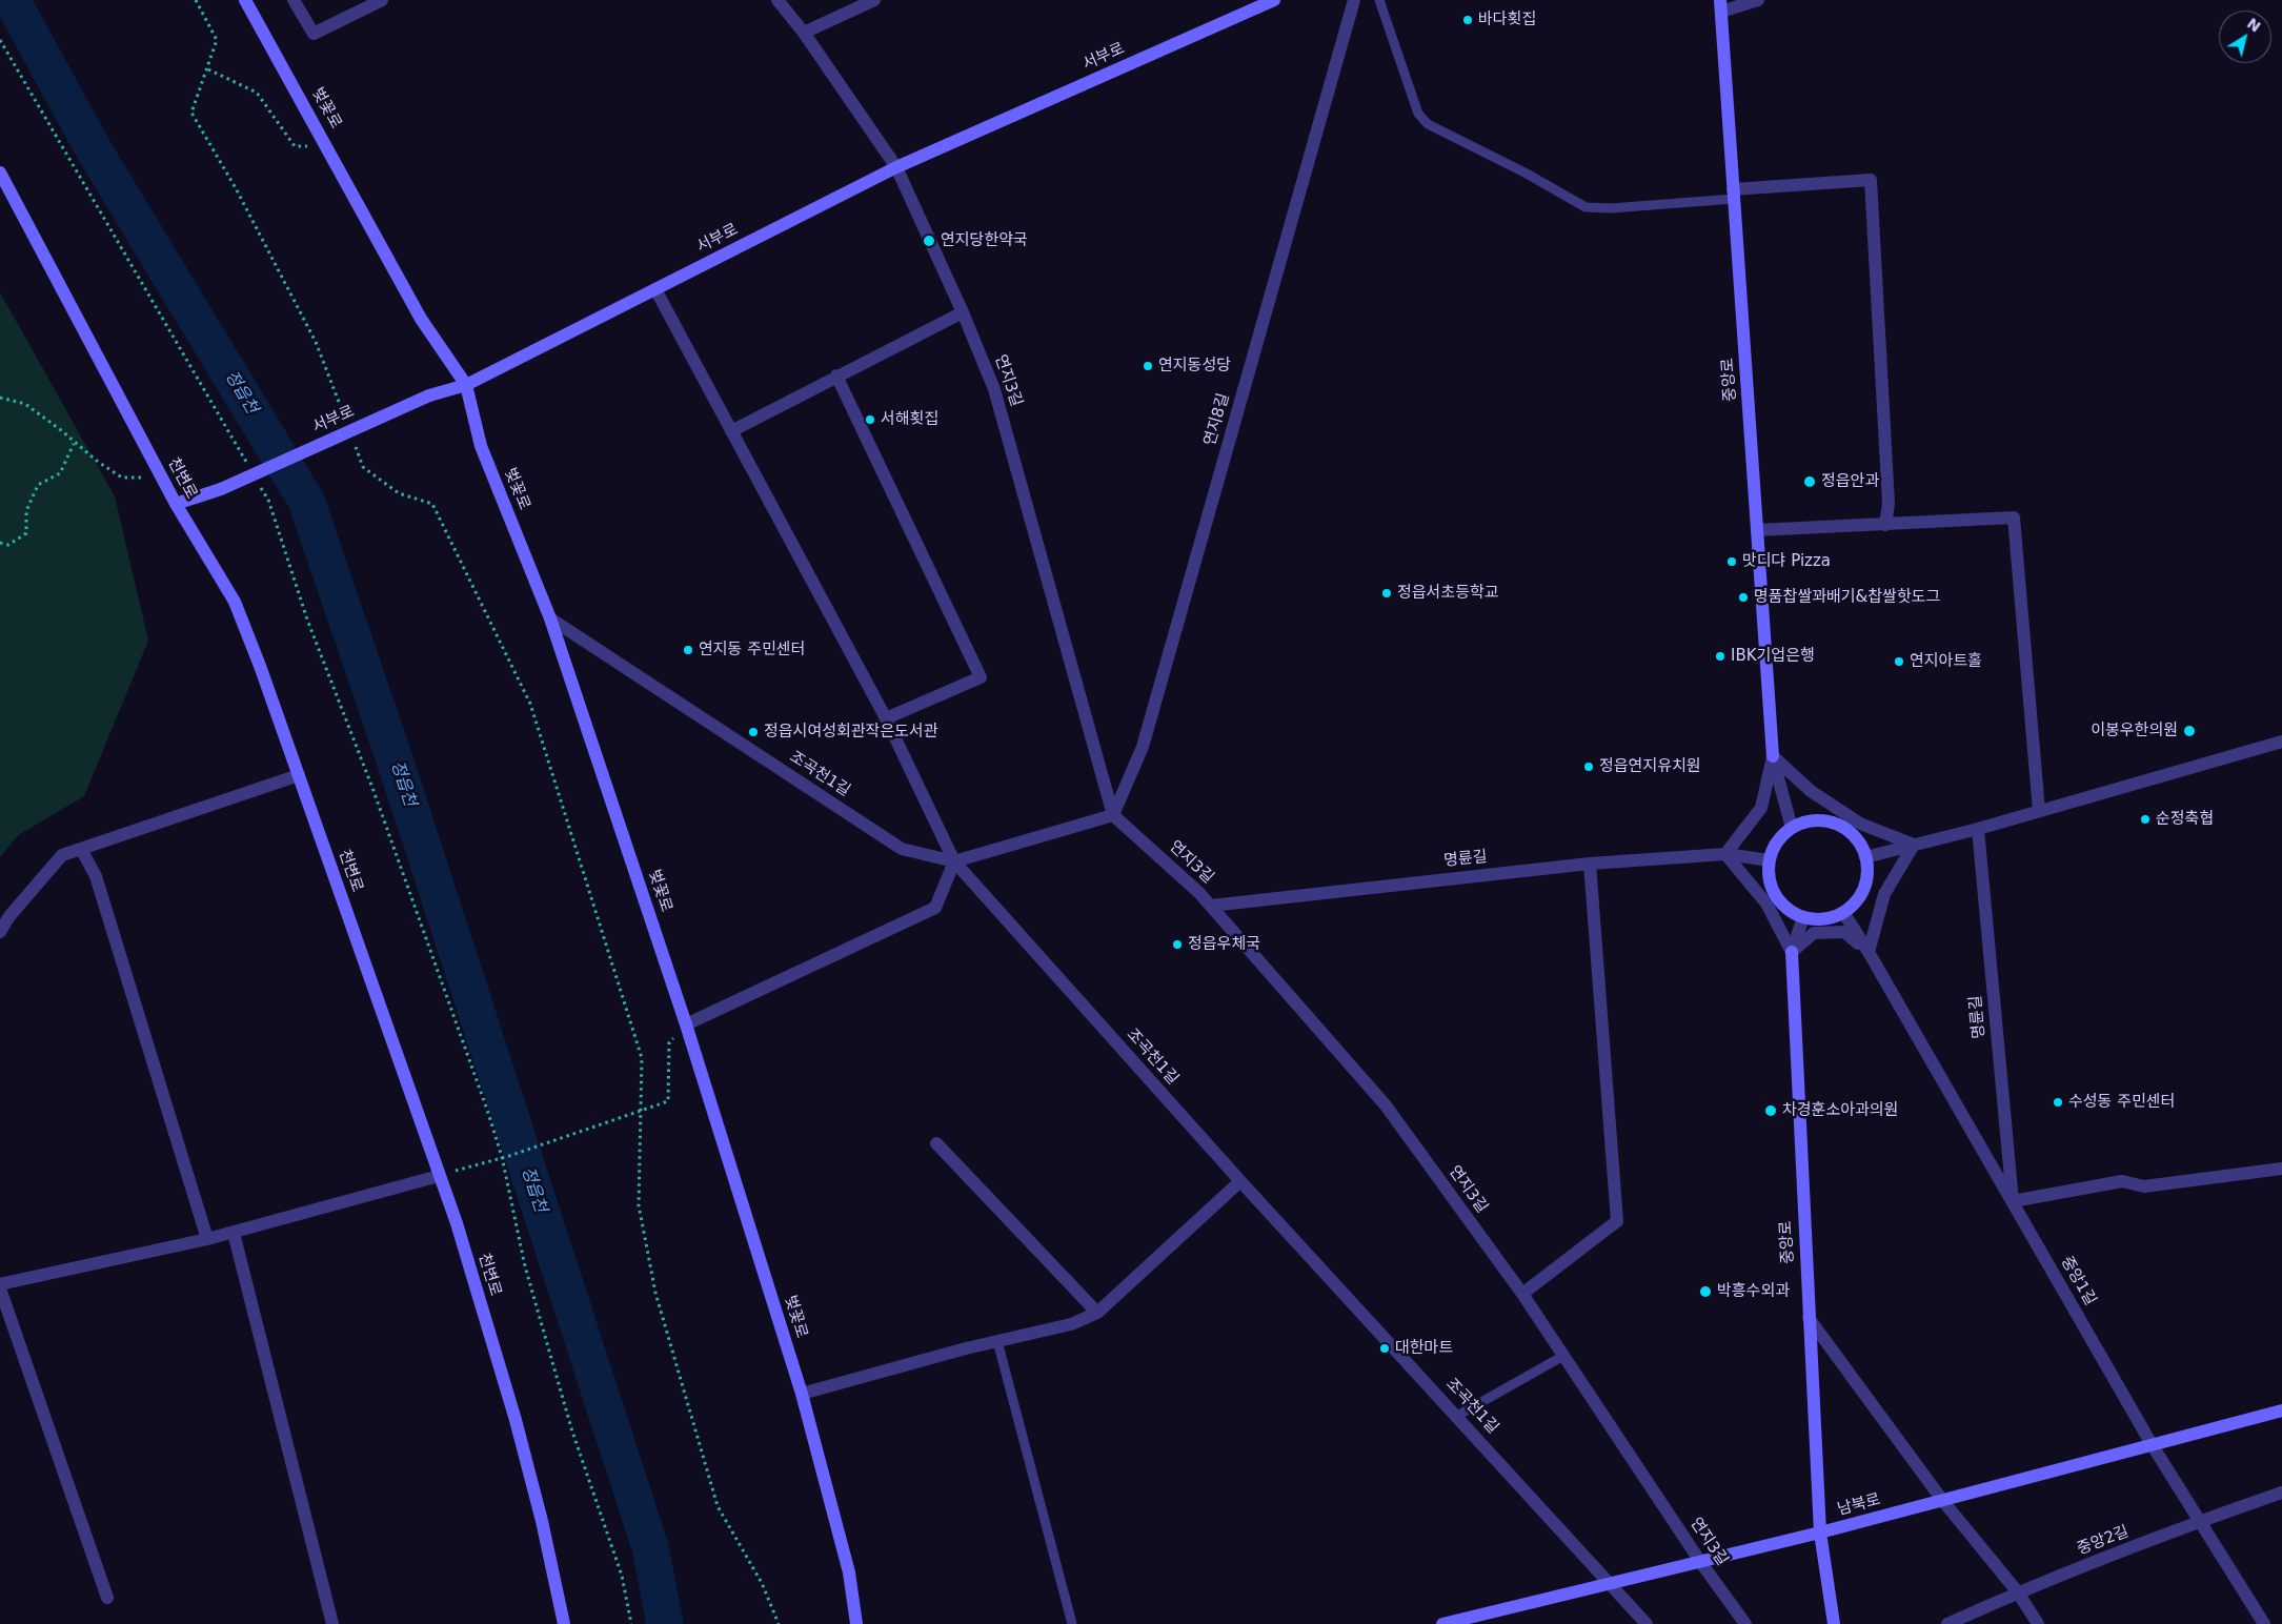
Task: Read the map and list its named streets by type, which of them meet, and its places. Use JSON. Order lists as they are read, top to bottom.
{
  "streets": {
    "street": [
      "서부로",
      "벚꽃로",
      "중앙로",
      "연지3길",
      "연지8길",
      "천변로",
      "조곡천1길",
      "명륜길",
      "중앙1길",
      "남북로",
      "중앙2길"
    ]
  },
  "crossings": [
    ["서부로", "벚꽃로"],
    ["서부로", "연지3길"],
    ["서부로", "천변로"],
    ["벚꽃로", "조곡천1길"],
    ["중앙로", "남북로"],
    ["연지3길", "연지8길"],
    ["연지3길", "명륜길"],
    ["연지3길", "남북로"],
    ["조곡천1길", "남북로"],
    ["명륜길", "중앙1길"],
    ["중앙1길", "남북로"],
    ["중앙1길", "중앙2길"]
  ],
  "water": ["정읍천"],
  "places": [
    "바다횟집",
    "연지당한약국",
    "연지동성당",
    "서해횟집",
    "정읍안과",
    "맛디댜 Pizza",
    "정읍서초등학교",
    "명품찹쌀꽈배기&찹쌀핫도그",
    "연지동 주민센터",
    "IBK기업은행",
    "연지아트홀",
    "이봉우한의원",
    "정읍시여성회관작은도서관",
    "정읍연지유치원",
    "순정축협",
    "정읍우체국",
    "수성동 주민센터",
    "차경훈소아과의원",
    "박흥수외과",
    "대한마트"
  ],
  "north": "top right"
}
